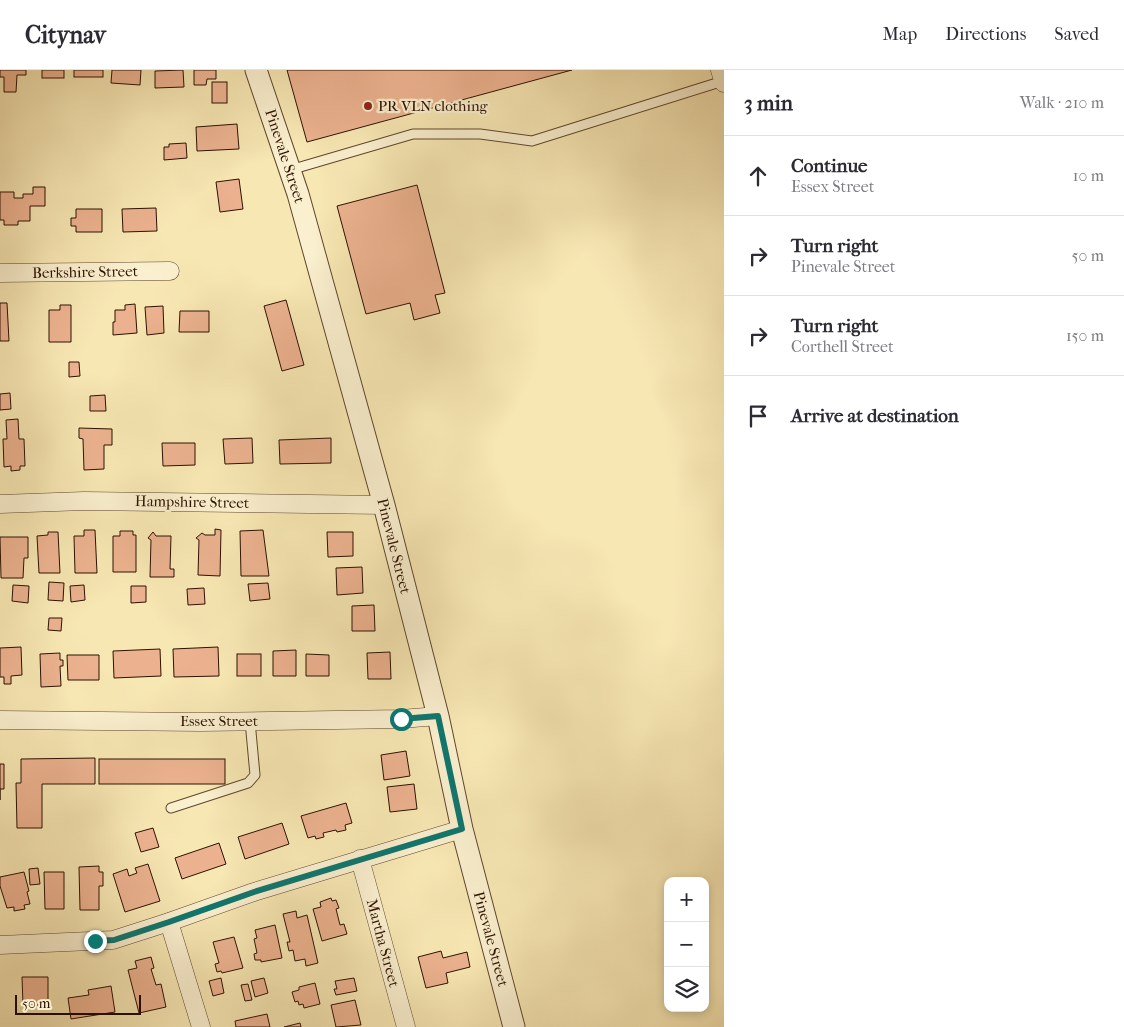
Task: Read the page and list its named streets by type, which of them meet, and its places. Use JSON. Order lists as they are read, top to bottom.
{
  "streets": {
    "street": [
      "Pinevale Street",
      "Berkshire Street",
      "Hampshire Street",
      "Essex Street",
      "Martha Street"
    ]
  },
  "crossings": [
    ["Pinevale Street", "Hampshire Street"],
    ["Pinevale Street", "Essex Street"]
  ],
  "places": ["PR VLN clothing"],
  "scale_bar": "50 m",
  "page": {
    "header": "Citynav",
    "nav": ["Map", "Directions", "Saved"],
    "heading": ["3 min", "Walk · 210 m"],
    "list": [
      ["Continue", "Essex Street", "10 m"],
      ["Turn right", "Pinevale Street", "50 m"],
      ["Turn right", "Corthell Street", "150 m"],
      "Arrive at destination"
    ],
    "map_buttons": ["+", "−"],
    "scale": "50 m"
  }
}
